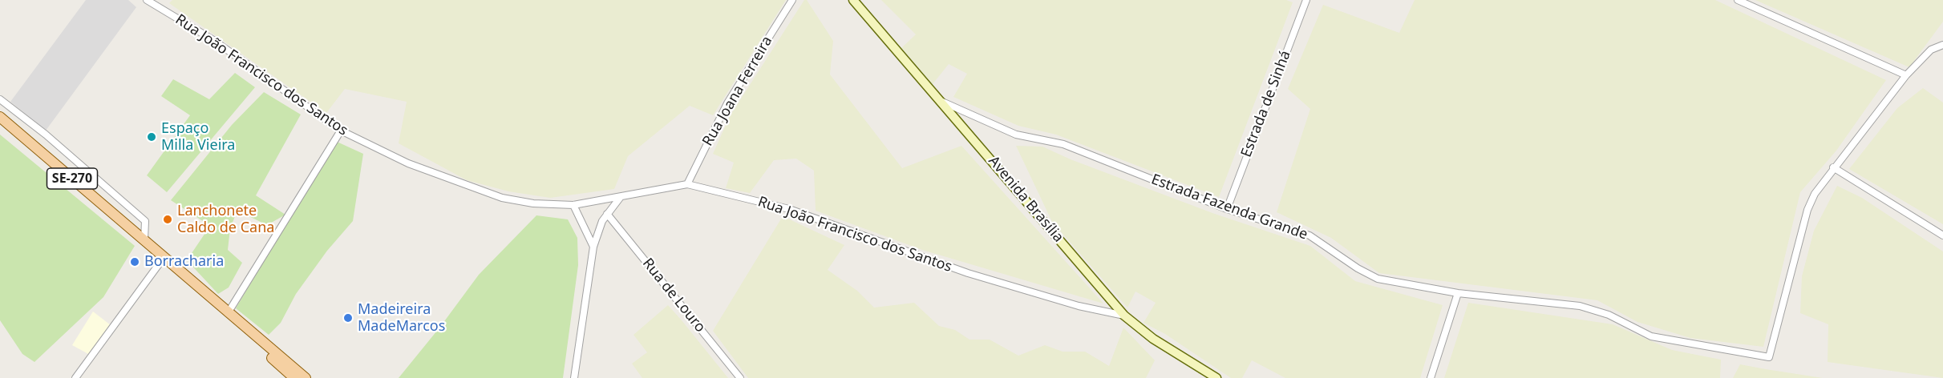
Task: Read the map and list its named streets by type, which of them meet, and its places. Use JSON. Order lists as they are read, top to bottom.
{
  "streets": {
    "main road": ["SE-270", "Avenida Brasília"],
    "street": [
      "Rua João Francisco dos Santos",
      "Rua Joana Ferreira",
      "Estrada de Sinhá",
      "Estrada Fazenda Grande",
      "Rua de Louro"
    ]
  },
  "crossings": [
    ["Rua João Francisco dos Santos", "Rua Joana Ferreira"],
    ["Rua João Francisco dos Santos", "Avenida Brasília"],
    ["Estrada de Sinhá", "Estrada Fazenda Grande"],
    ["Avenida Brasília", "Estrada Fazenda Grande"]
  ],
  "places": [
    "Espaço Milla Vieira",
    "Lanchonete Caldo de Cana",
    "Borracharia",
    "Madeireira MadeMarcos"
  ]
}
